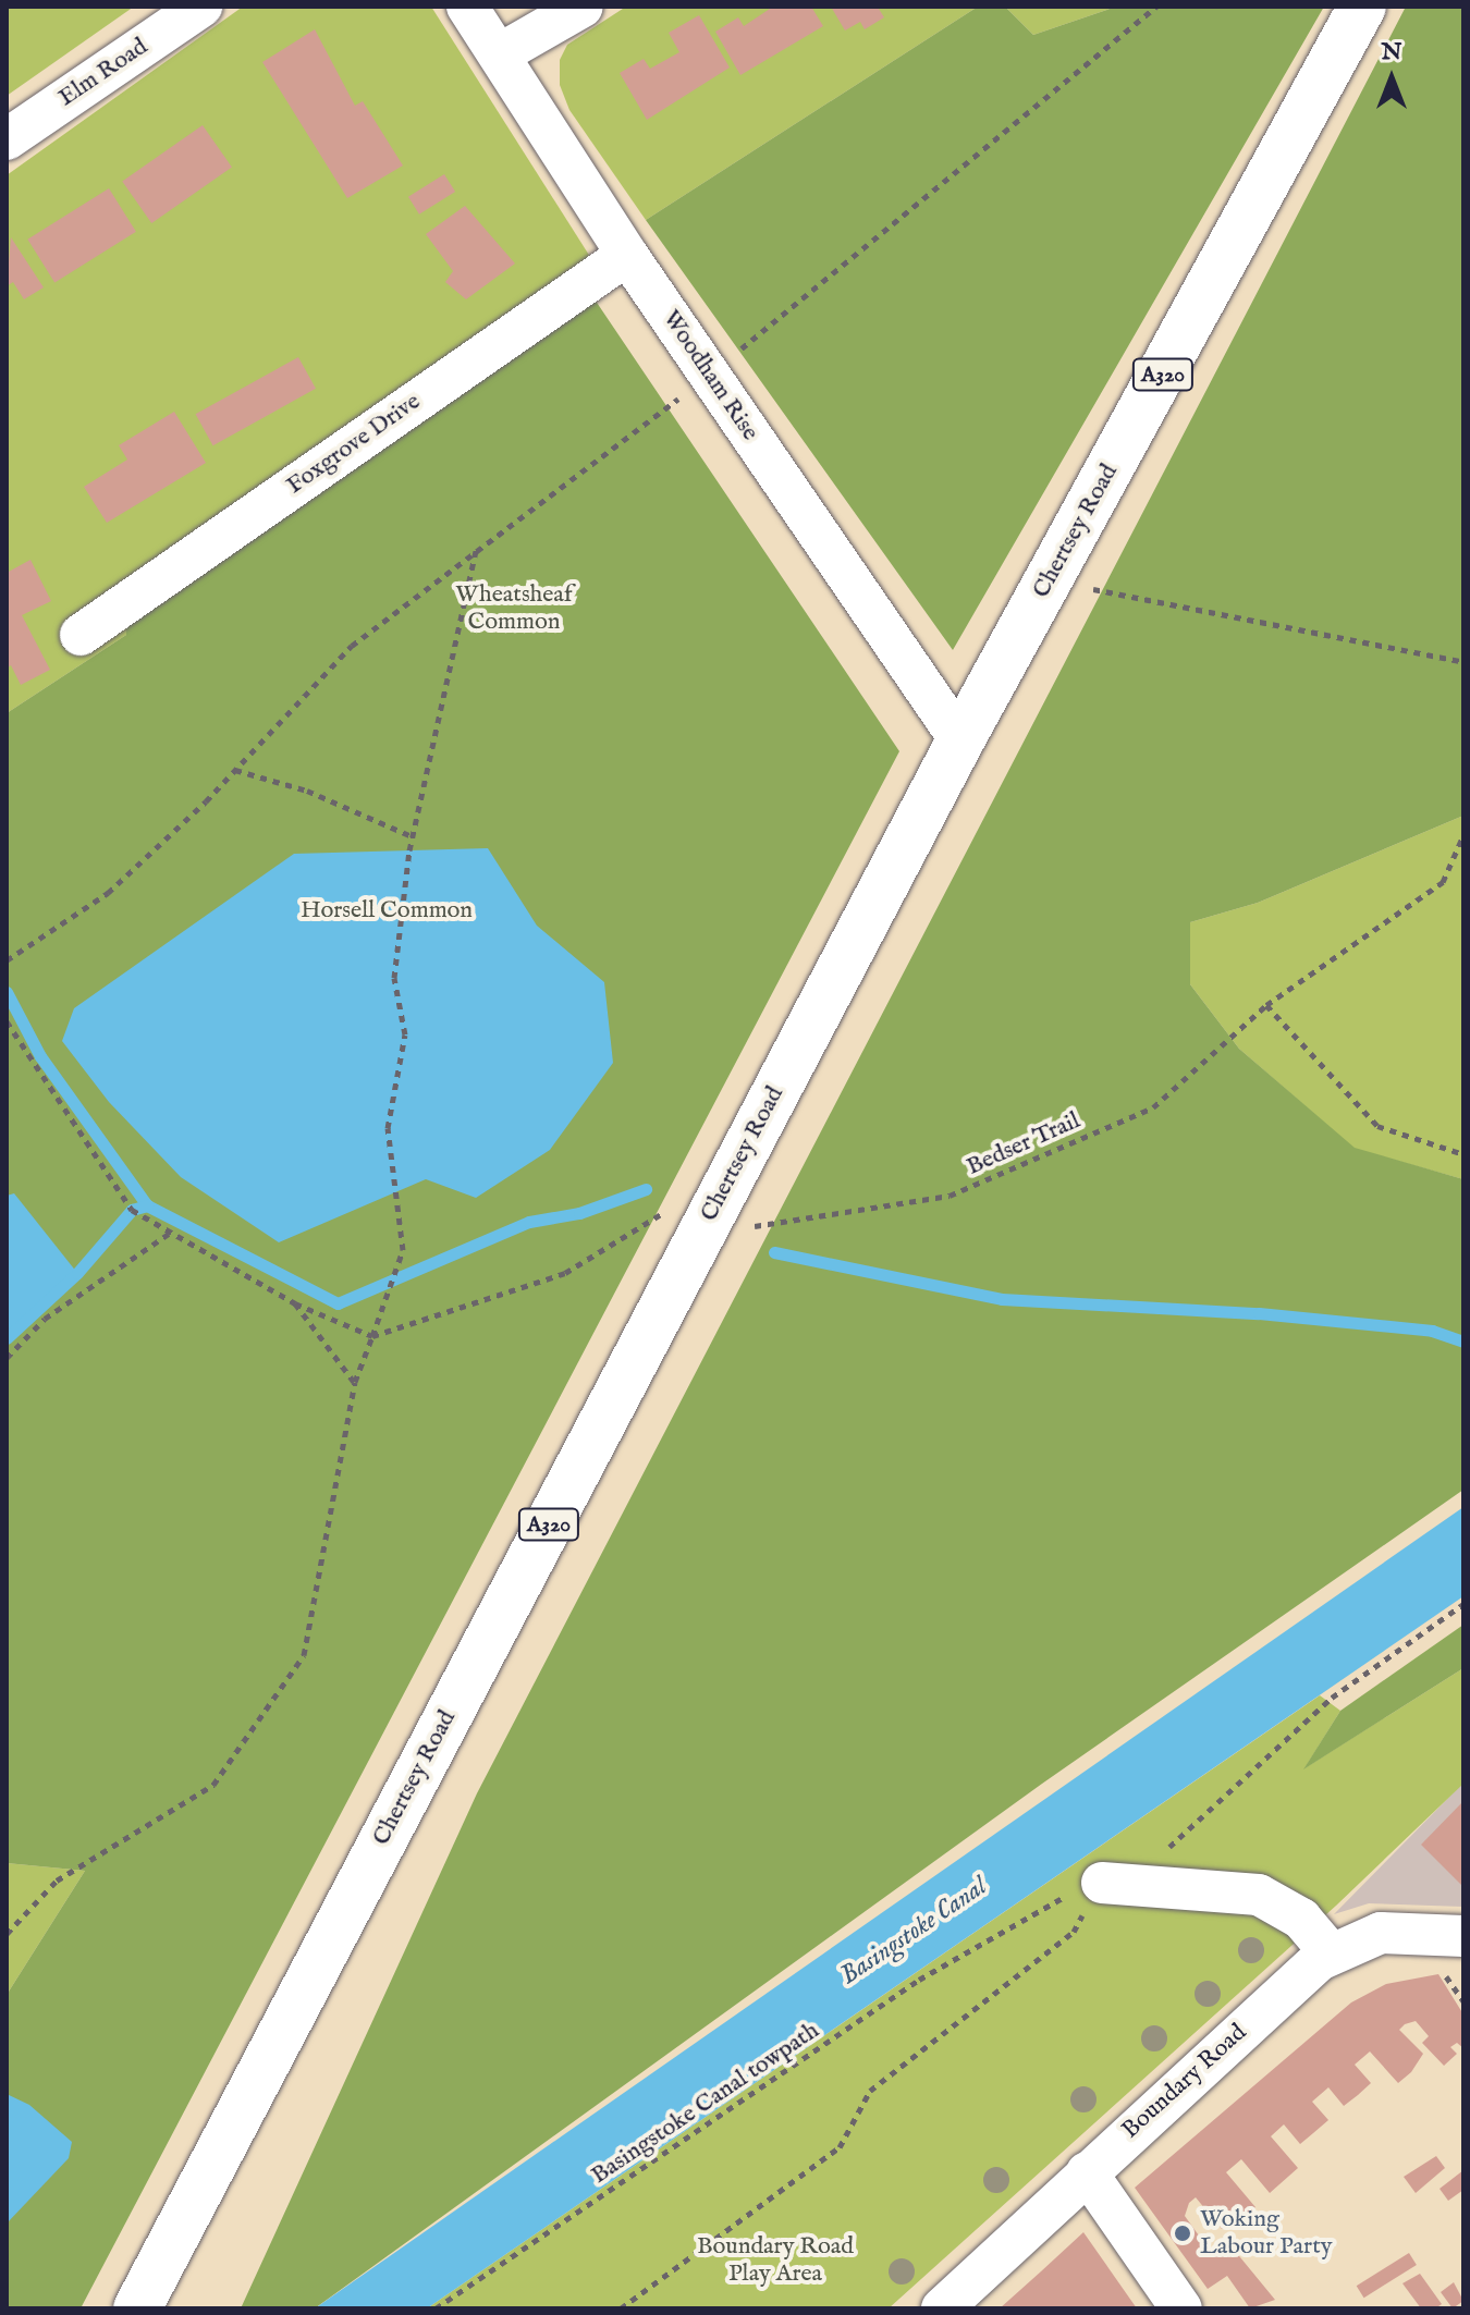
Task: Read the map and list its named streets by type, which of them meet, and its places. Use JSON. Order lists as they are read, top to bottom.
{
  "streets": {
    "main road": ["A320", "Chertsey Road"],
    "street": [
      "Elm Road",
      "Woodham Rise",
      "Foxgrove Drive",
      "Boundary Road"
    ],
    "path": ["Bedser Trail", "Basingstoke Canal towpath"]
  },
  "crossings": [
    ["Woodham Rise", "Foxgrove Drive"],
    ["Woodham Rise", "Chertsey Road"]
  ],
  "water": ["Basingstoke Canal"],
  "parks": ["Wheatsheaf Common", "Horsell Common", "Boundary Road Play Area"],
  "places": ["Woking Labour Party"],
  "north": "top"
}
